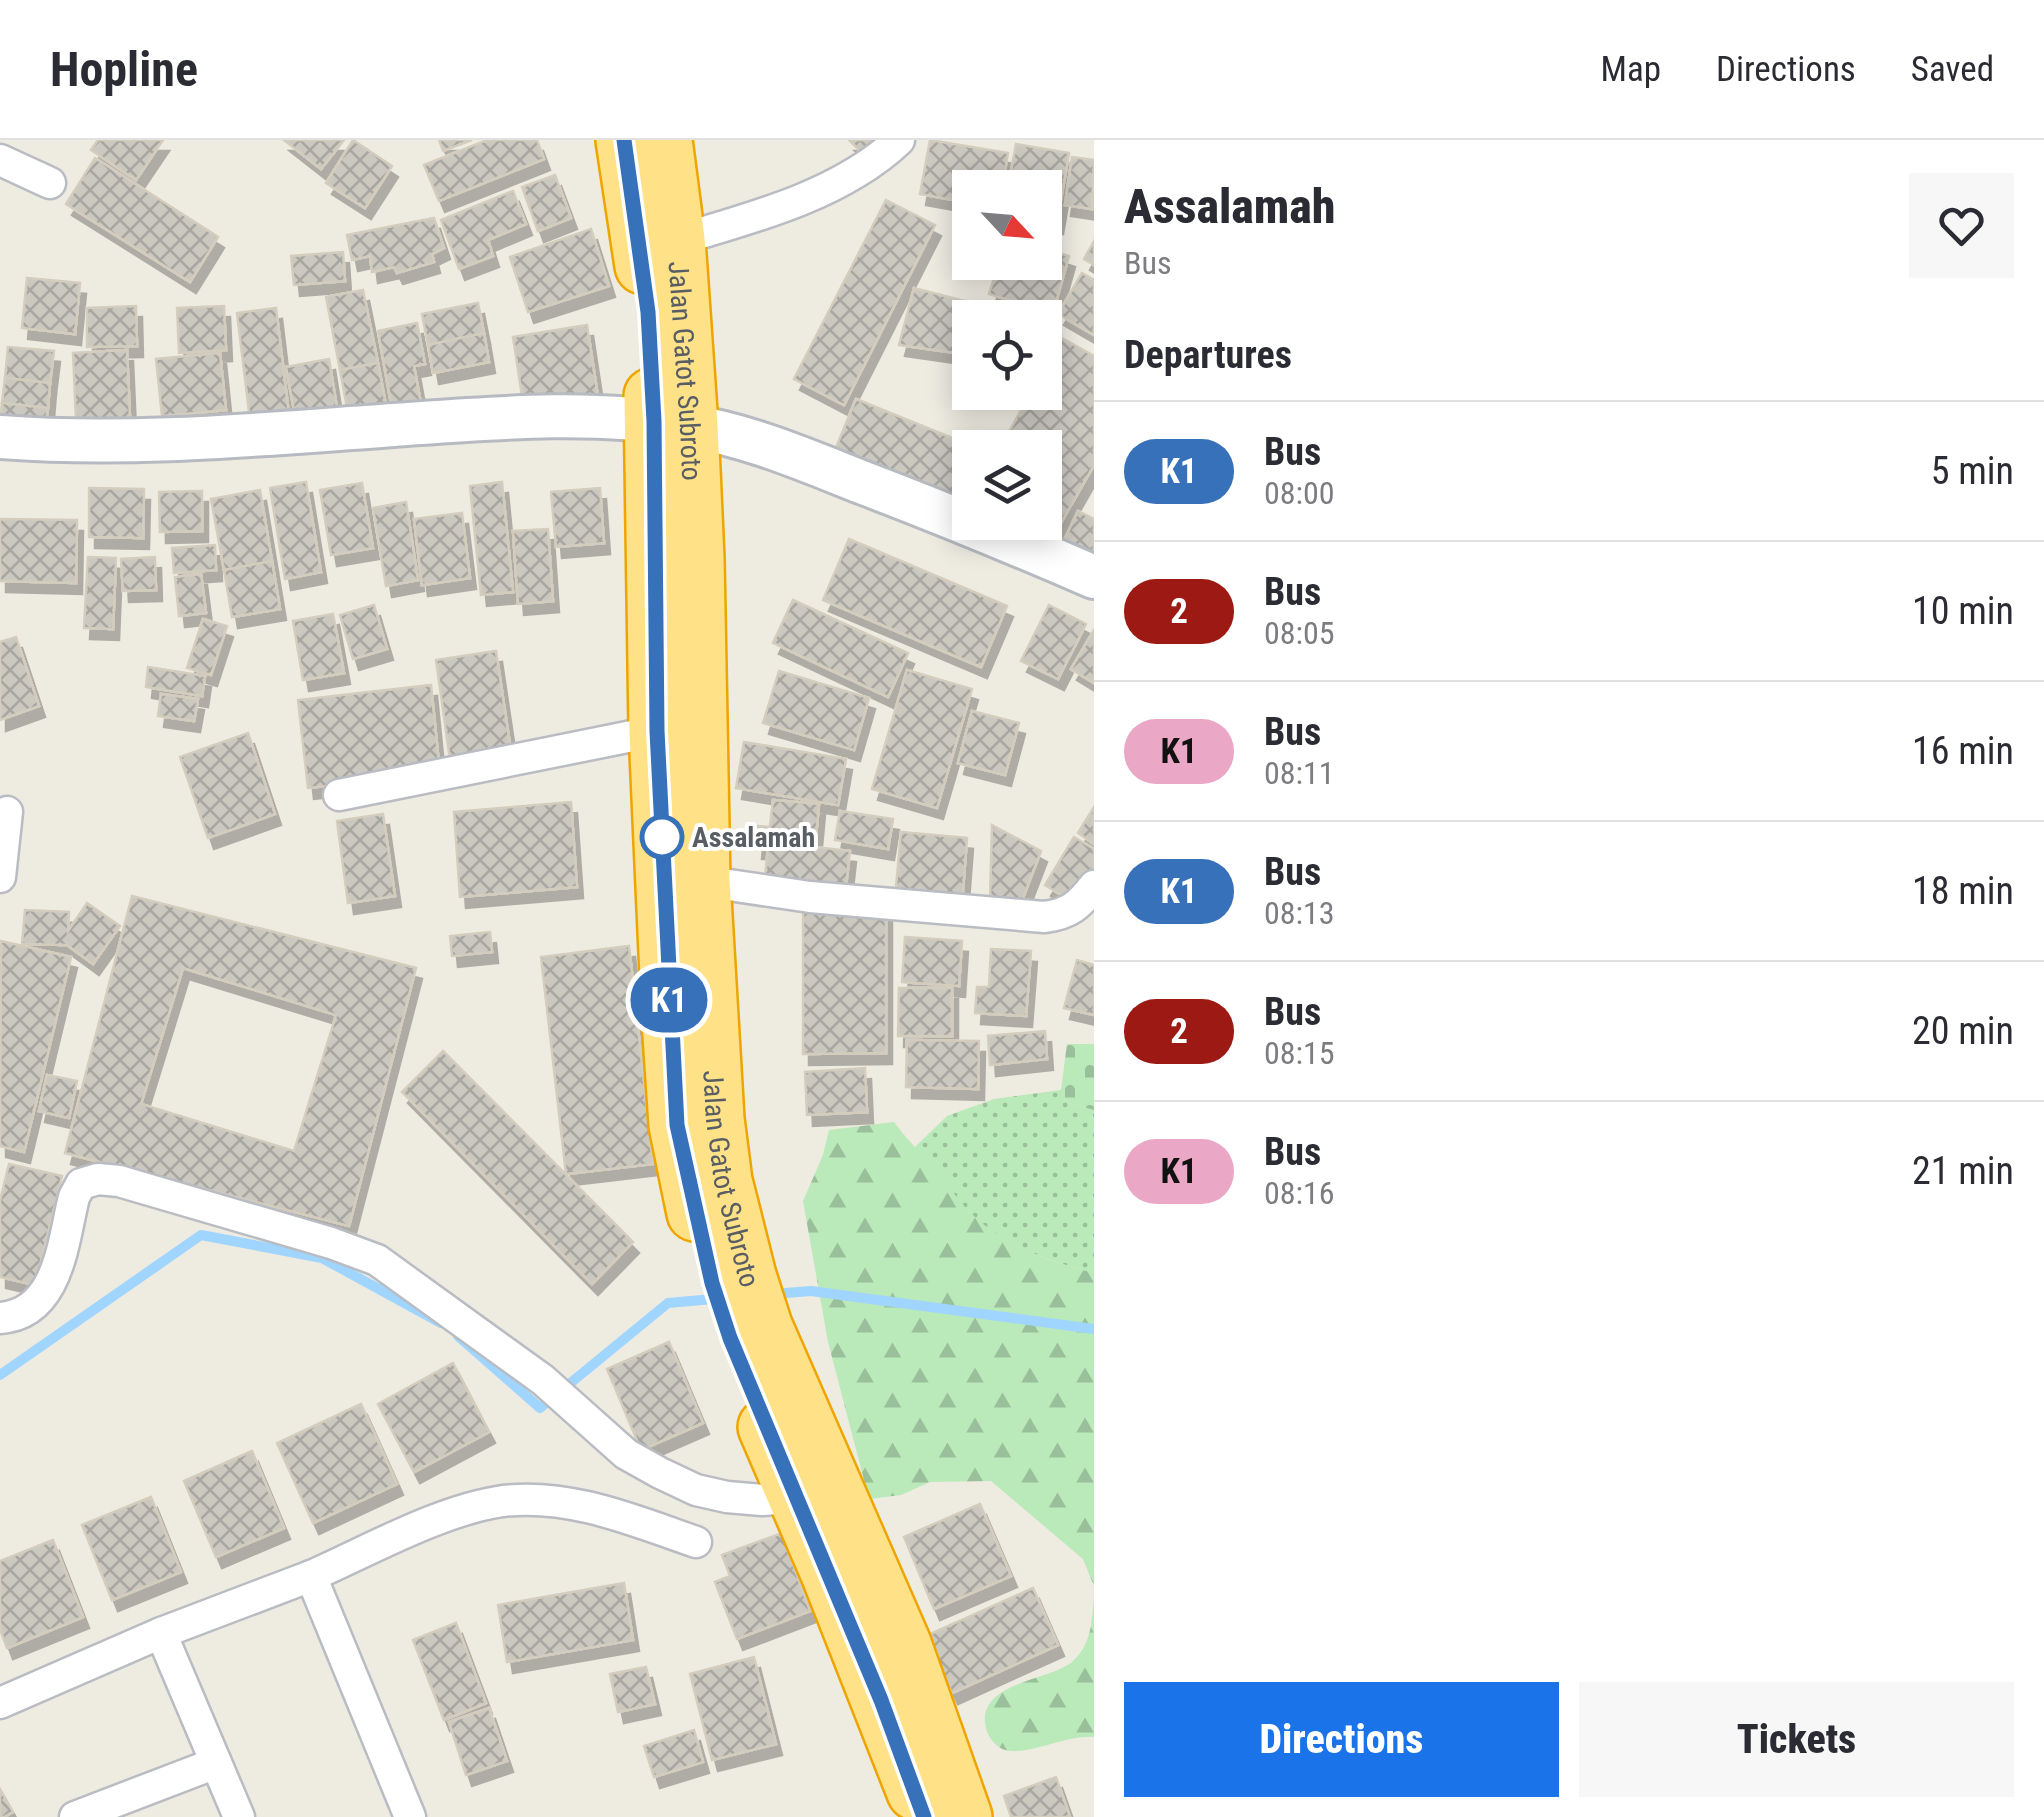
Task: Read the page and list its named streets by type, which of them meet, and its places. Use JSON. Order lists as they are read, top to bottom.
{
  "streets": {
    "highway": ["Jalan Gatot Subroto"]
  },
  "places": ["Assalamah"],
  "lines": ["bus line K1"],
  "north": "bottom right",
  "page": {
    "header": "Hopline",
    "nav": ["Map", "Directions", "Saved"],
    "on_map": "K1",
    "heading": [
      ["Assalamah", "Bus"],
      "Departures"
    ],
    "list": [
      {
        "mark": "K1",
        "name": "Bus",
        "note": "08:00",
        "value": "5 min"
      },
      {
        "mark": "2",
        "name": "Bus",
        "note": "08:05",
        "value": "10 min"
      },
      {
        "mark": "K1",
        "name": "Bus",
        "note": "08:11",
        "value": "16 min"
      },
      {
        "mark": "K1",
        "name": "Bus",
        "note": "08:13",
        "value": "18 min"
      },
      {
        "mark": "2",
        "name": "Bus",
        "note": "08:15",
        "value": "20 min"
      },
      {
        "mark": "K1",
        "name": "Bus",
        "note": "08:16",
        "value": "21 min"
      }
    ],
    "buttons": ["Directions", "Tickets"]
  }
}
